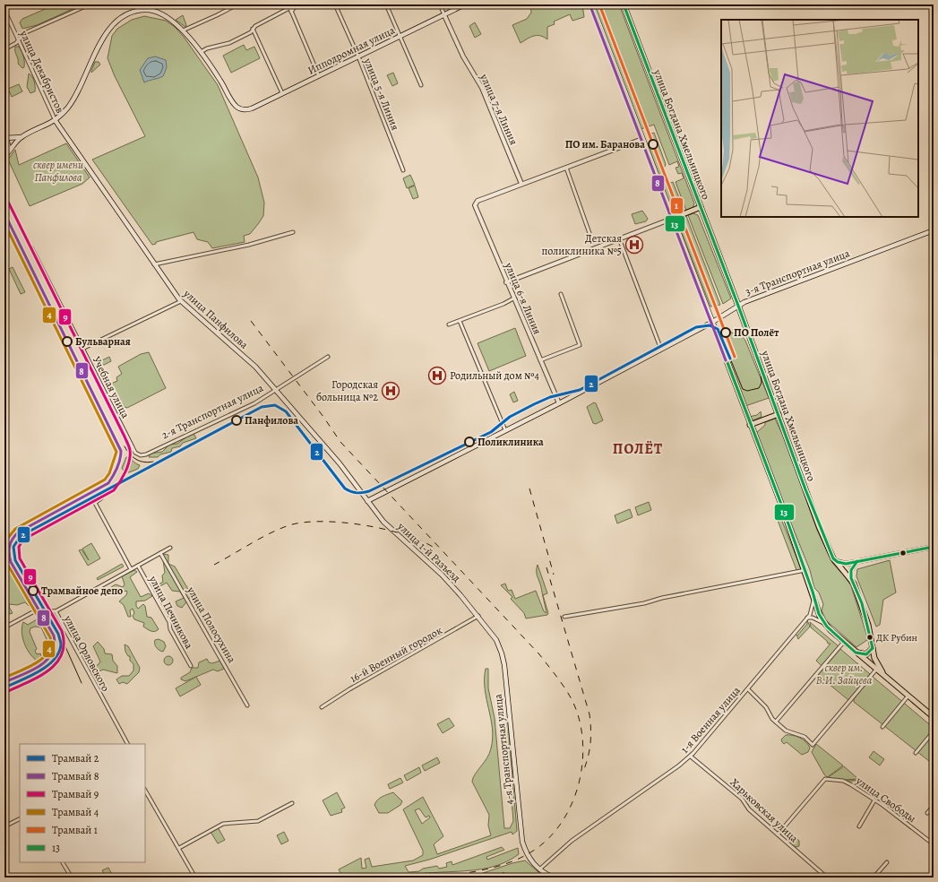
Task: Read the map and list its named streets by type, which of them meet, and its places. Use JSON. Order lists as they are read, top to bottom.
{
  "streets": {
    "main road": [
      "Ипподромная улица",
      "улица Богдана Хмельницкого",
      "3-я Транспортная улица",
      "улица Панфилова",
      "улица 1-й Разъезд",
      "4-я Транспортная улица"
    ],
    "street": [
      "улица Декабристов",
      "улица 5-я Линия",
      "улица 7-я Линия",
      "улица 6-я Линия",
      "Учебная улица",
      "2-я Транспортная улица",
      "улица Печникова",
      "улица Полосухина",
      "улица Орловского",
      "16-й Военный городок",
      "1-я Военная улица",
      "улица Свободы",
      "Харьковская улица"
    ]
  },
  "crossings": [
    ["Ипподромная улица", "улица 5-я Линия"],
    ["Ипподромная улица", "улица 7-я Линия"],
    ["улица Декабристов", "улица Панфилова"],
    ["улица 7-я Линия", "улица 6-я Линия"],
    ["улица Богдана Хмельницкого", "3-я Транспортная улица"],
    ["3-я Транспортная улица", "улица 6-я Линия"],
    ["3-я Транспортная улица", "улица Панфилова"],
    ["3-я Транспортная улица", "улица 1-й Разъезд"],
    ["улица Панфилова", "2-я Транспортная улица"],
    ["улица Панфилова", "улица 1-й Разъезд"],
    ["Учебная улица", "2-я Транспортная улица"],
    ["улица 1-й Разъезд", "16-й Военный городок"],
    ["улица 1-й Разъезд", "4-я Транспортная улица"],
    ["16-й Военный городок", "4-я Транспортная улица"],
    ["1-я Военная улица", "4-я Транспортная улица"],
    ["1-я Военная улица", "Харьковская улица"],
    ["улица Свободы", "Харьковская улица"]
  ],
  "districts": ["ПОЛЁТ"],
  "parks": ["сквер имени Панфилова", "сквер им. В.И. Зайцева"],
  "places": {
    "other": [
      "ПО им. Баранова",
      "ПО Полёт",
      "Бульварная",
      "Панфилова",
      "Поликлиника",
      "Трамвайное депо",
      "ДК Рубин"
    ],
    "hospital": ["Детская поликлиника №5", "Родильный дом №4", "Городская больница №2"]
  },
  "lines": [
    "tram line 1",
    "transit line 13",
    "tram line 8",
    "tram line 9",
    "tram line 4",
    "tram line 2"
  ],
  "legend": [
    "Трамвай 2",
    "Трамвай 8",
    "Трамвай 9",
    "Трамвай 4",
    "Трамвай 1",
    "13"
  ]
}
